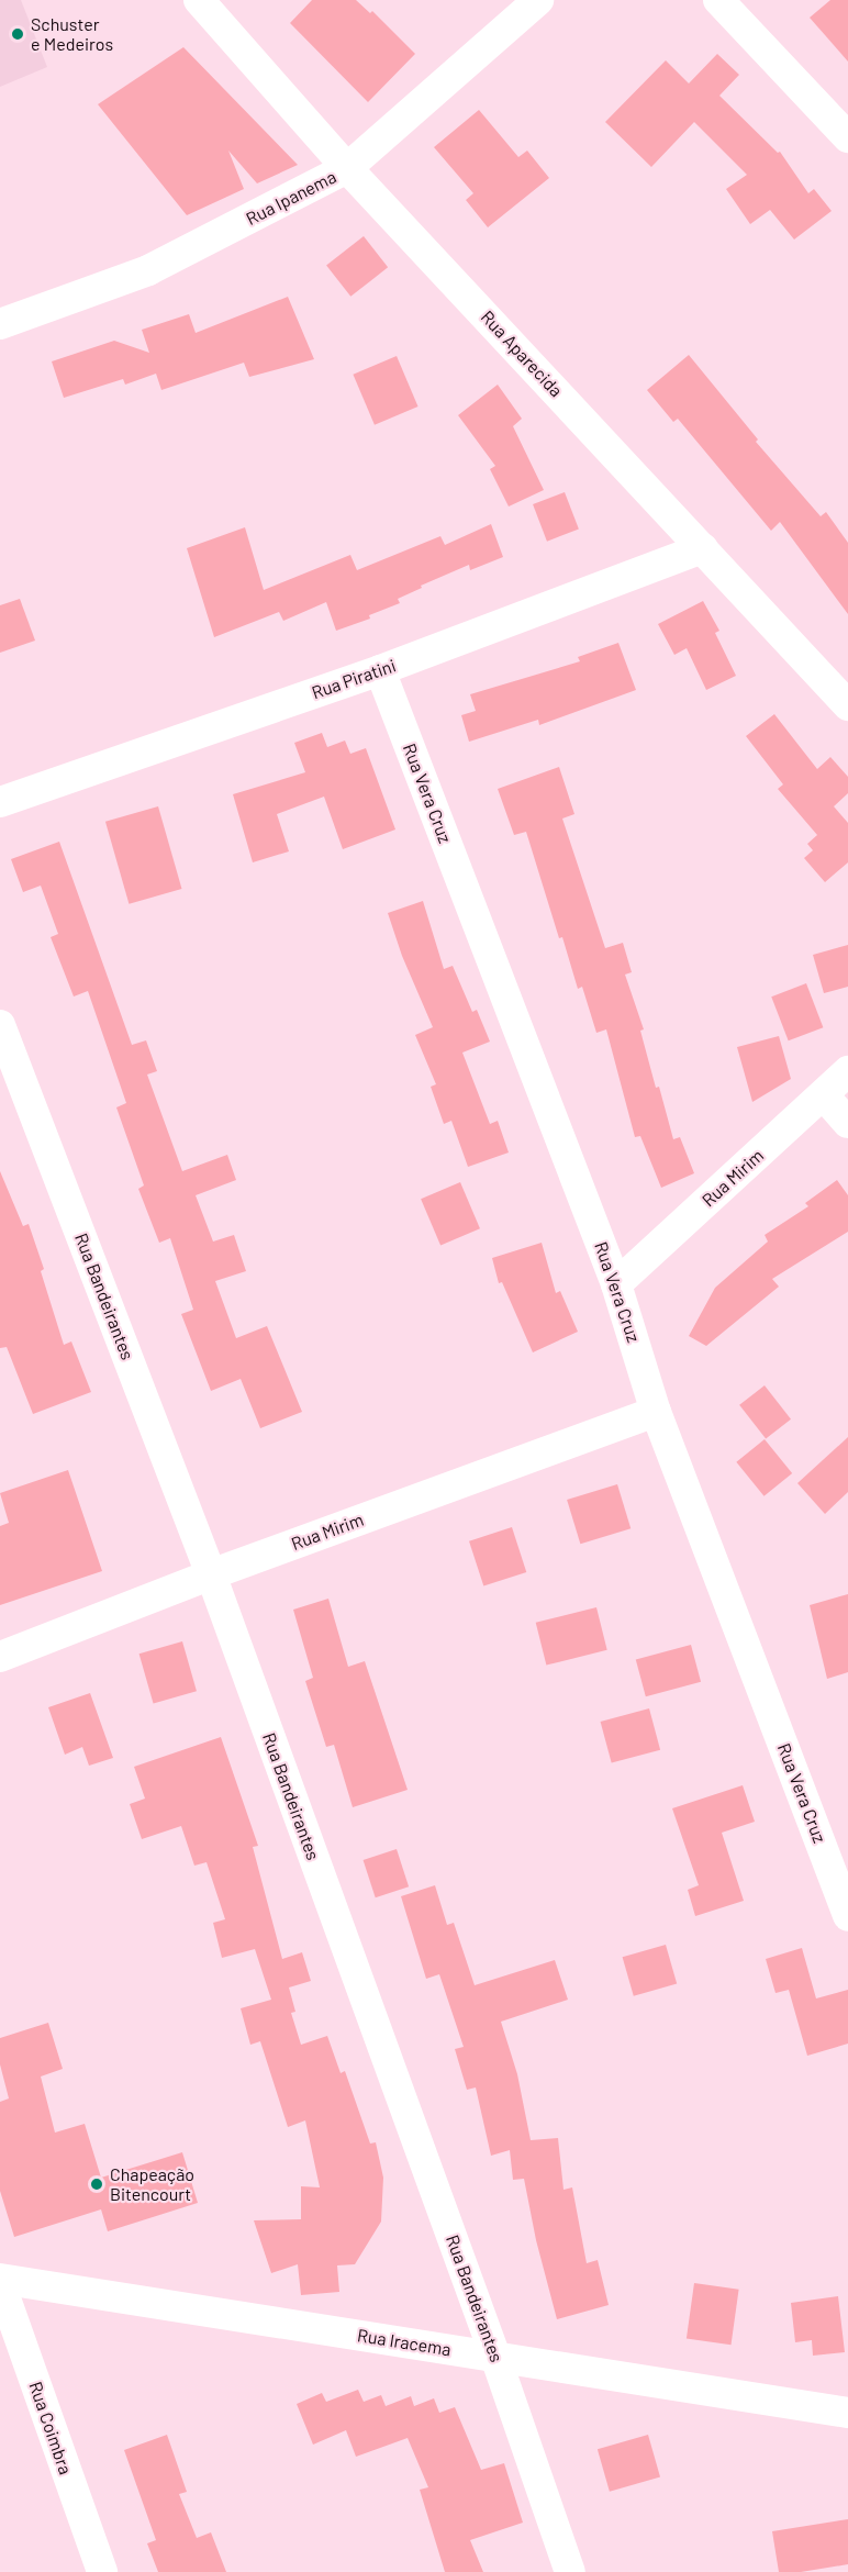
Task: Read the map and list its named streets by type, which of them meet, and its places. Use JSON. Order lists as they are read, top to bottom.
{
  "streets": {
    "street": [
      "Rua Ipanema",
      "Rua Aparecida",
      "Rua Piratini",
      "Rua Vera Cruz",
      "Rua Mirim",
      "Rua Bandeirantes",
      "Rua Iracema",
      "Rua Coimbra"
    ]
  },
  "crossings": [
    ["Rua Ipanema", "Rua Aparecida"],
    ["Rua Aparecida", "Rua Piratini"],
    ["Rua Piratini", "Rua Vera Cruz"],
    ["Rua Vera Cruz", "Rua Mirim"],
    ["Rua Mirim", "Rua Bandeirantes"],
    ["Rua Bandeirantes", "Rua Iracema"],
    ["Rua Iracema", "Rua Coimbra"]
  ],
  "places": ["Schuster e Medeiros", "Chapeação Bitencourt"]
}
